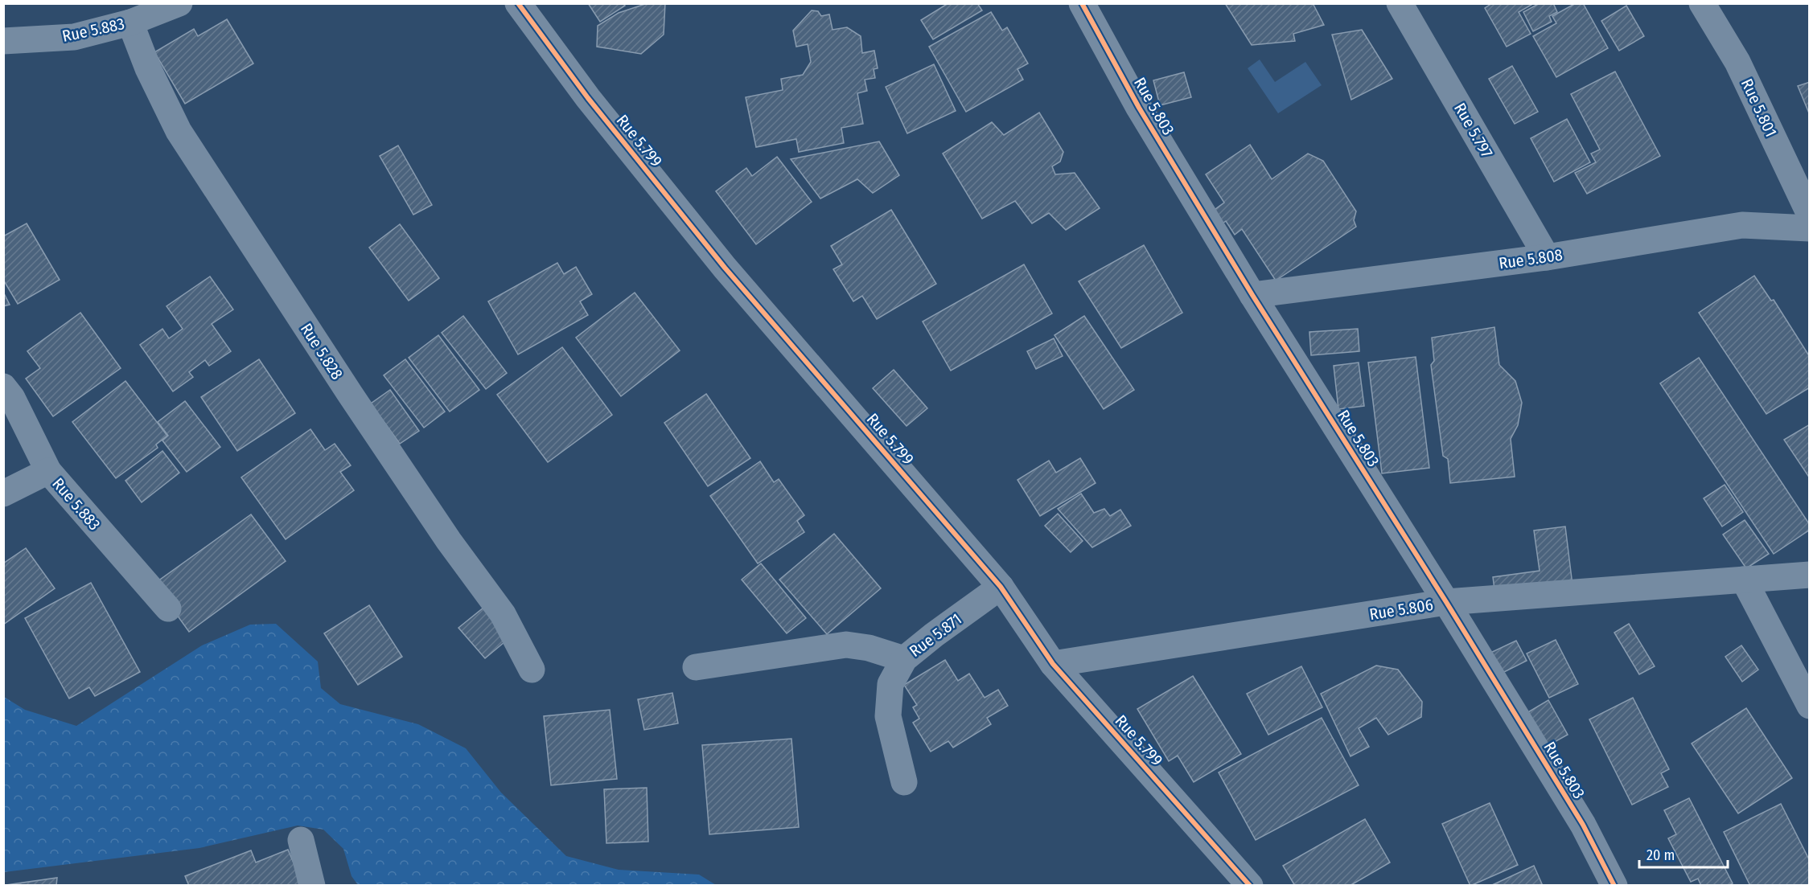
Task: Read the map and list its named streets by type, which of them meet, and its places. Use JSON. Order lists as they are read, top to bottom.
{
  "streets": {
    "street": [
      "Rue 5.883",
      "Rue 5.803",
      "Rue 5.801",
      "Rue 5.797",
      "Rue 5.799",
      "Rue 5.808",
      "Rue 5.828",
      "Rue 5.806",
      "Rue 5.871"
    ]
  },
  "crossings": [
    ["Rue 5.883", "Rue 5.828"],
    ["Rue 5.803", "Rue 5.808"],
    ["Rue 5.803", "Rue 5.806"],
    ["Rue 5.797", "Rue 5.808"],
    ["Rue 5.799", "Rue 5.806"],
    ["Rue 5.799", "Rue 5.871"]
  ],
  "scale_bar": "20 m"
}
